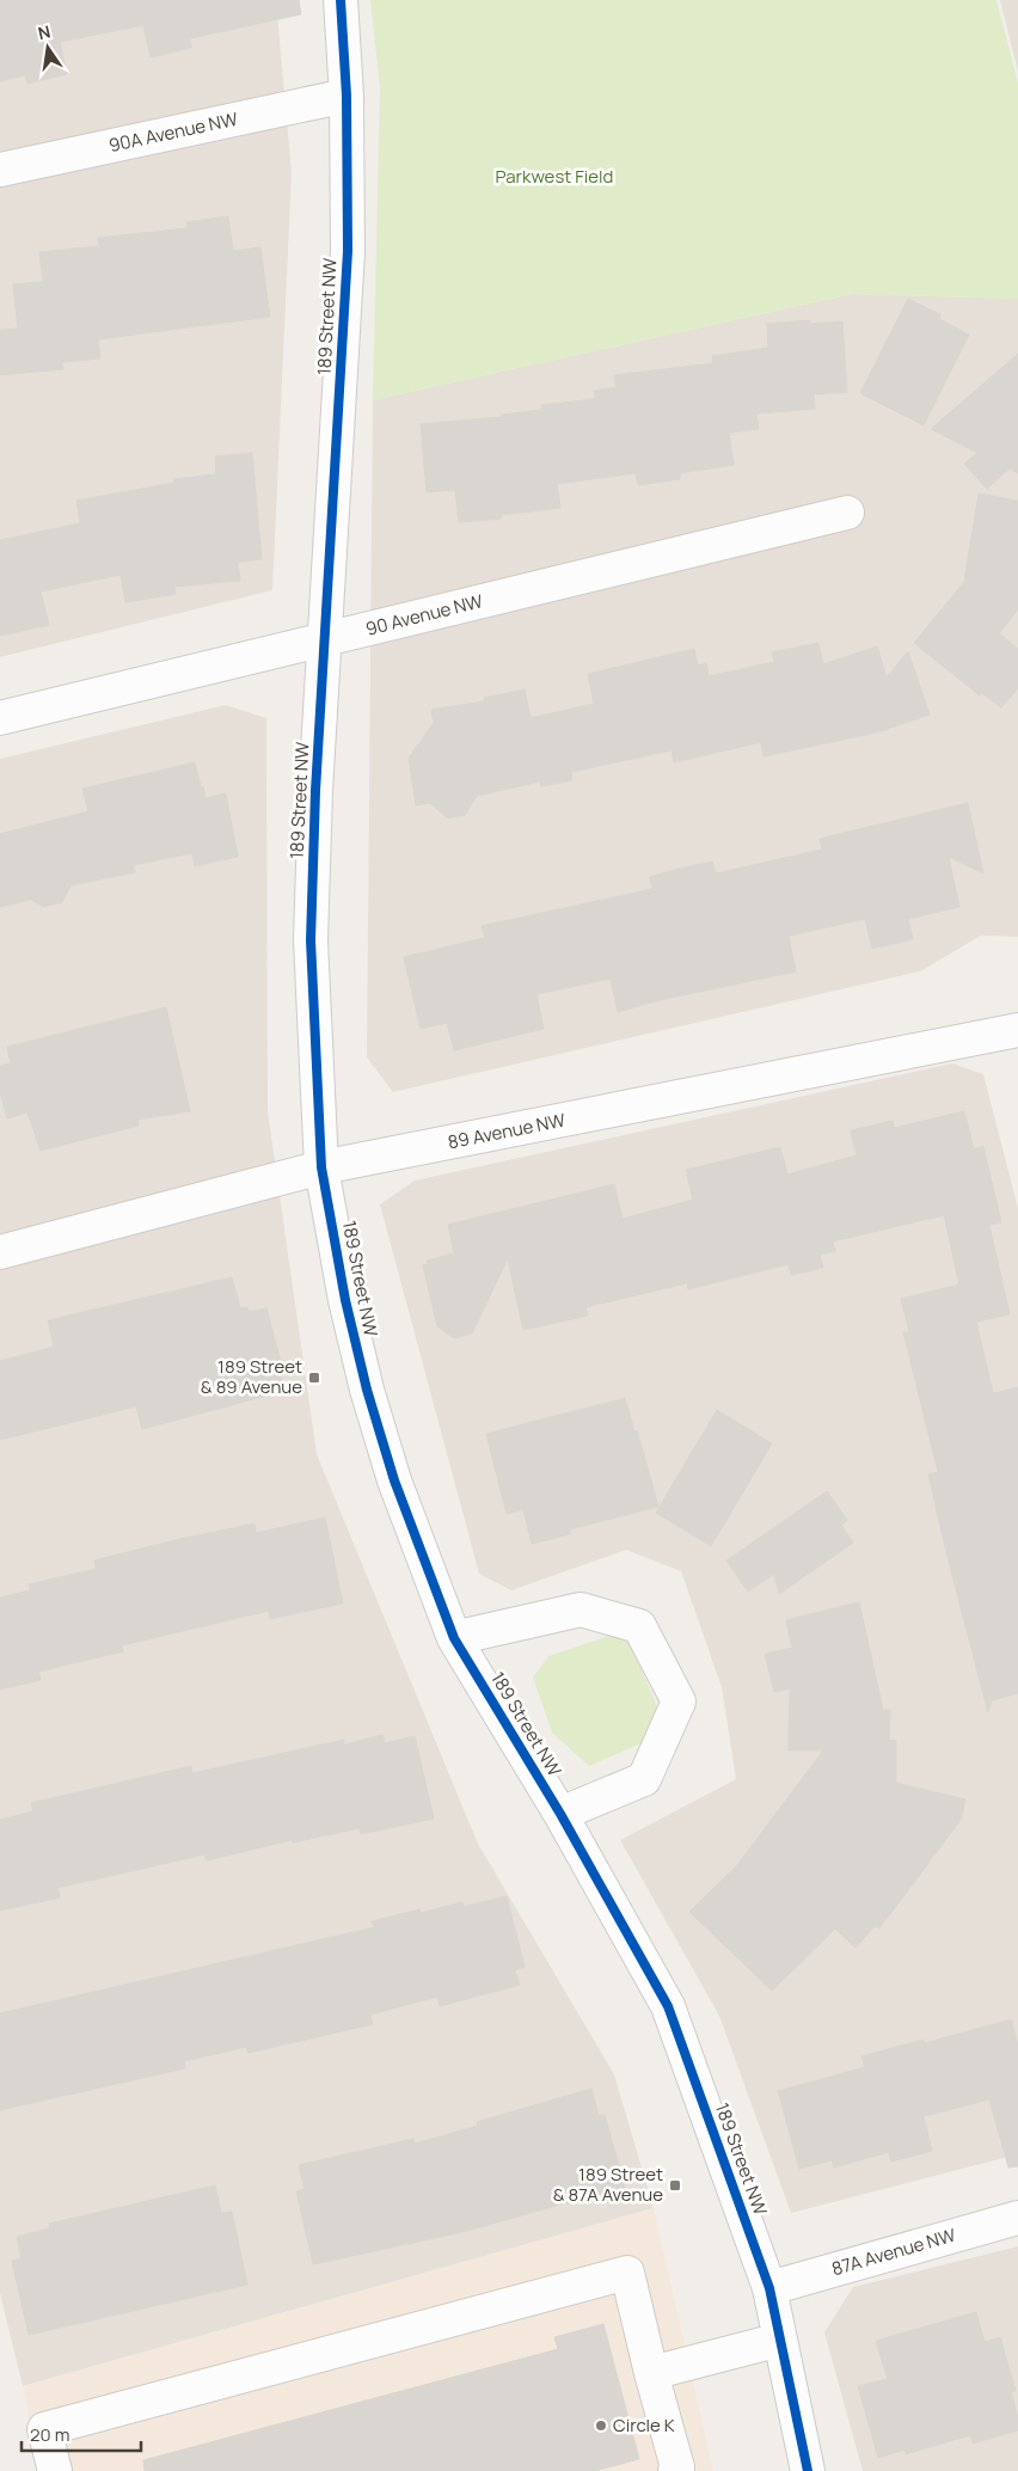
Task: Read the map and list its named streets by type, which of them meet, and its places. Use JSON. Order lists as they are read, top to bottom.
{
  "streets": {
    "street": [
      "90A Avenue NW",
      "189 Street NW",
      "90 Avenue NW",
      "89 Avenue NW",
      "87A Avenue NW"
    ]
  },
  "crossings": [
    ["90A Avenue NW", "189 Street NW"],
    ["189 Street NW", "90 Avenue NW"],
    ["189 Street NW", "89 Avenue NW"],
    ["189 Street NW", "87A Avenue NW"]
  ],
  "parks": ["Parkwest Field"],
  "places": {
    "transit": ["189 Street & 89 Avenue", "189 Street & 87A Avenue"],
    "other": ["Circle K"]
  },
  "scale_bar": "20 m",
  "north": "top"
}
